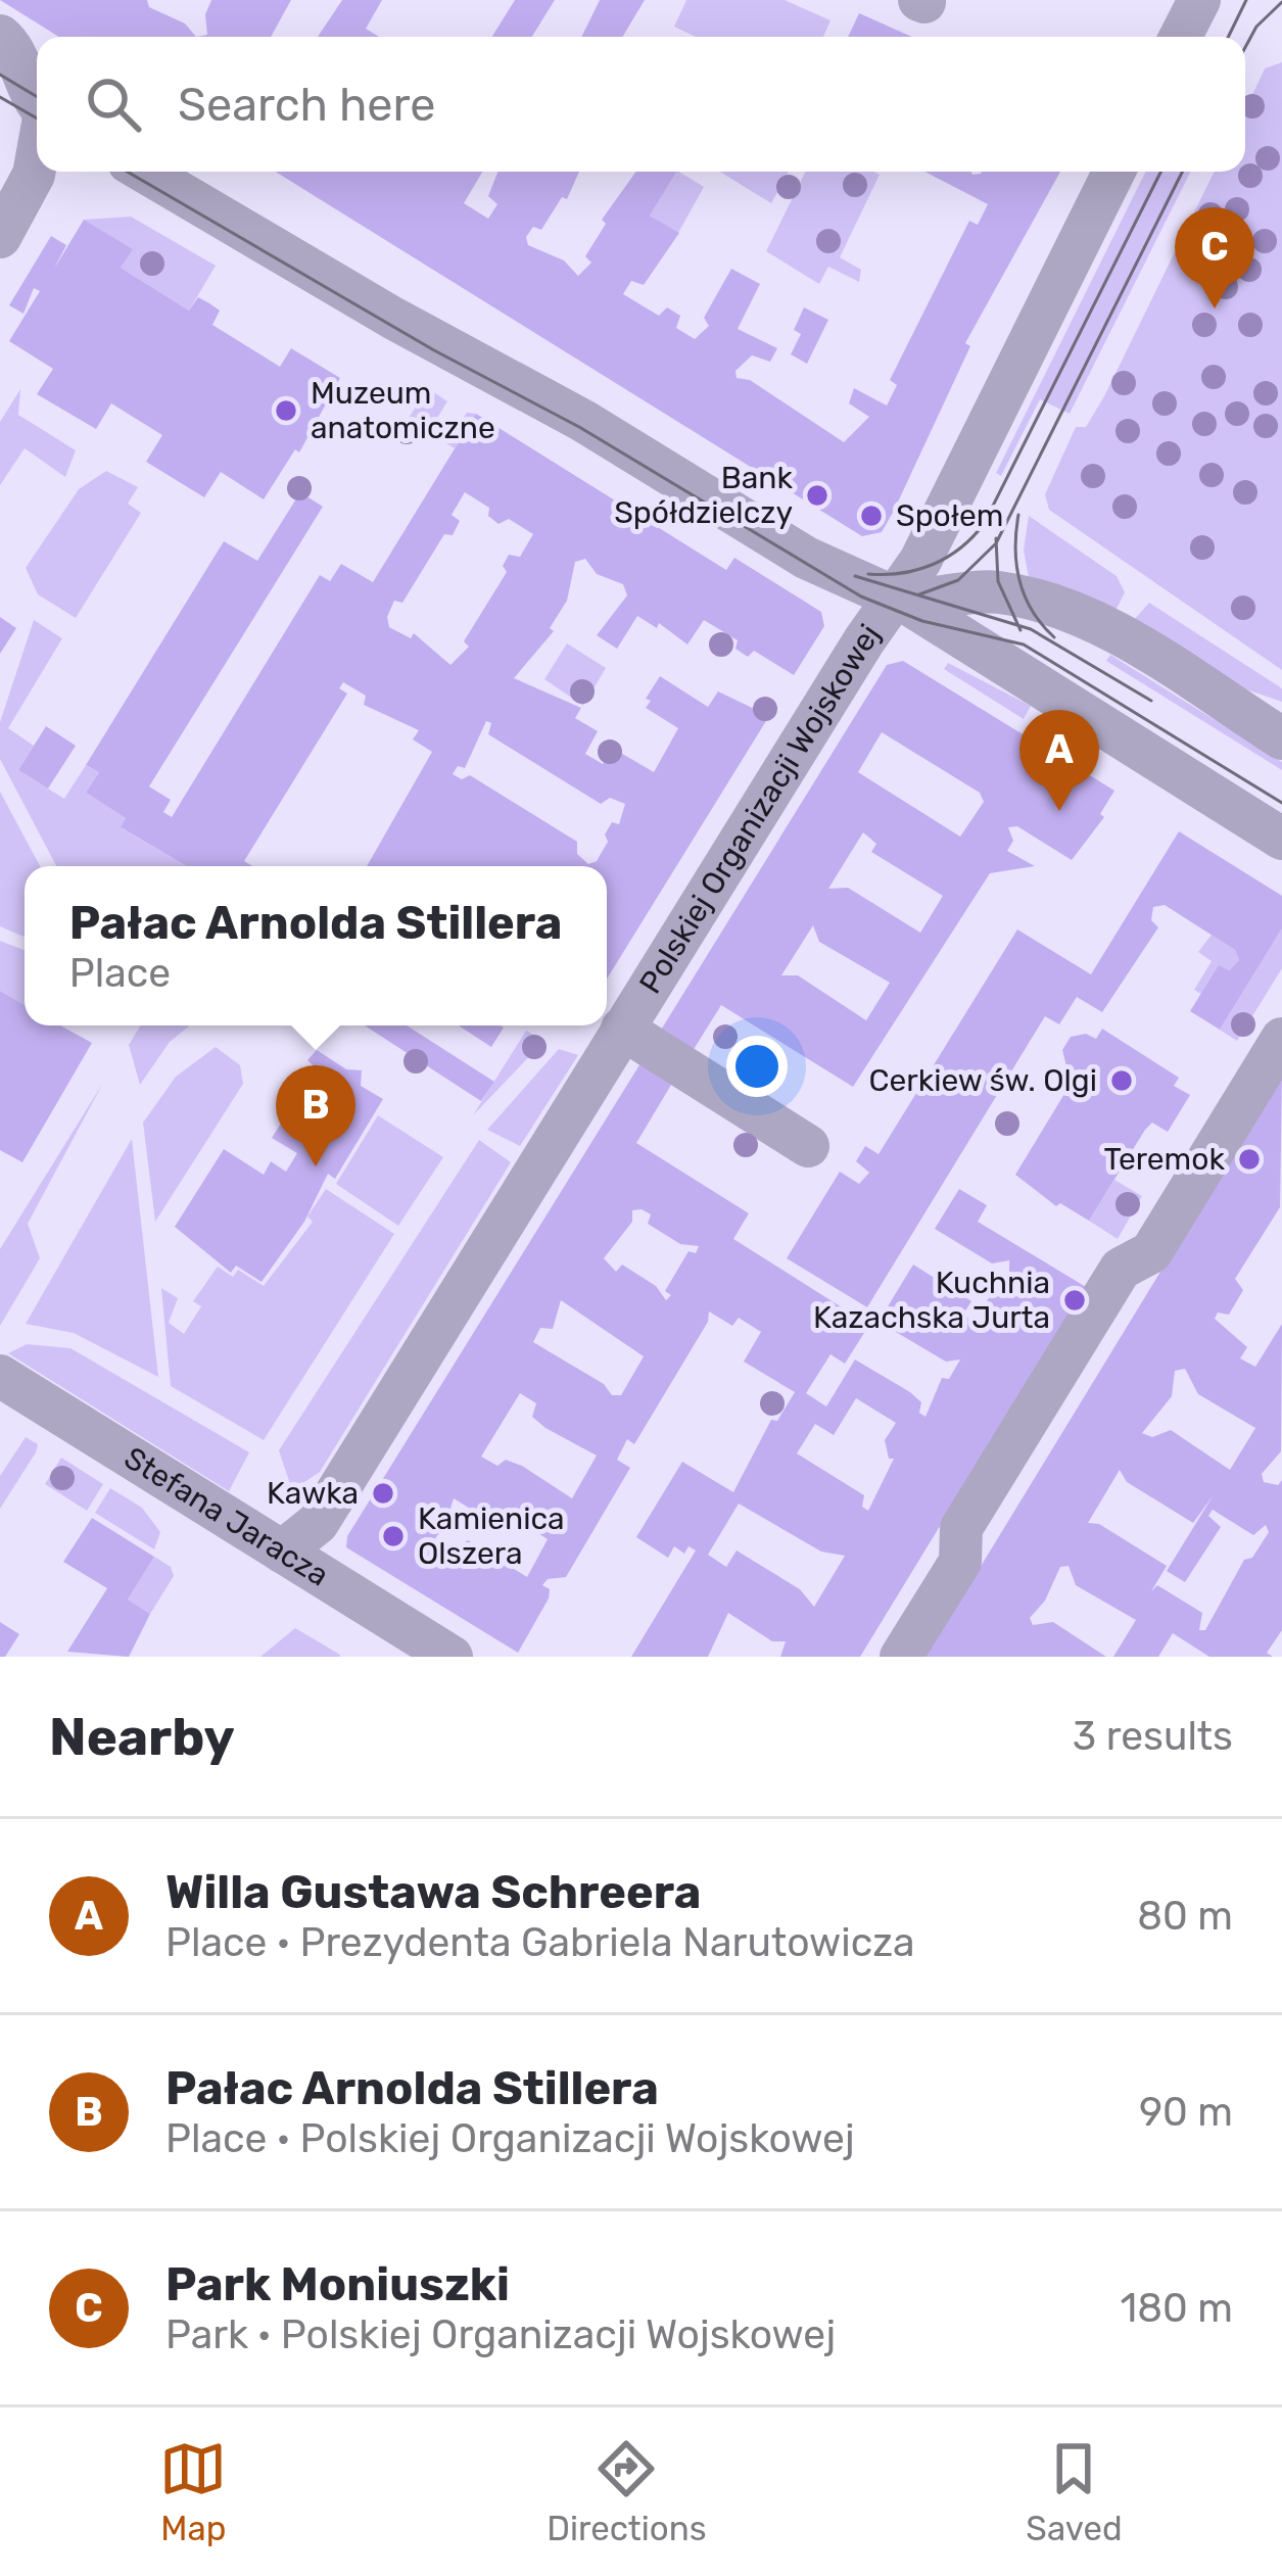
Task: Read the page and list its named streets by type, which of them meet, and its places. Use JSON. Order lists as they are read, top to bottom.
{
  "streets": {
    "street": ["Polskiej Organizacji Wojskowej", "Stefana Jaracza"]
  },
  "crossings": [
    ["Polskiej Organizacji Wojskowej", "Stefana Jaracza"]
  ],
  "places": [
    "Muzeum anatomiczne",
    "Bank Spółdzielczy",
    "Społem",
    "Cerkiew św. Olgi",
    "Teremok",
    "Kuchnia Kazachska Jurta",
    "Kawka",
    "Kamienica Olszera"
  ],
  "page": {
    "search": "Search here",
    "pins": ["C", "A", "B"],
    "popup": ["Pałac Arnolda Stillera", "Place"],
    "heading": ["Nearby", "3 results"],
    "list": [
      {
        "mark": "A",
        "name": "Willa Gustawa Schreera",
        "note": "Place · Prezydenta Gabriela Narutowicza",
        "value": "80 m"
      },
      {
        "mark": "B",
        "name": "Pałac Arnolda Stillera",
        "note": "Place · Polskiej Organizacji Wojskowej",
        "value": "90 m"
      },
      {
        "mark": "C",
        "name": "Park Moniuszki",
        "note": "Park · Polskiej Organizacji Wojskowej",
        "value": "180 m"
      }
    ],
    "nav": ["Map", "Directions", "Saved"]
  }
}
